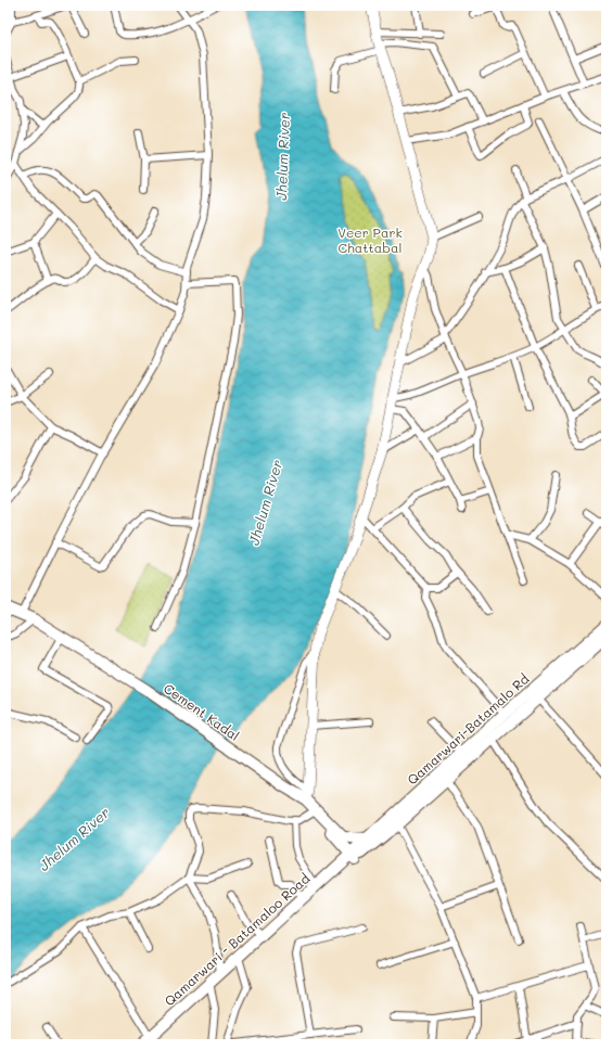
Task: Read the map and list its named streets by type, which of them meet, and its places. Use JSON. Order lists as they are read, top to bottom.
{
  "streets": {
    "main road": ["Cement Kadal", "Qamarwari-Batamalo Rd", "Qamarwari - Batamaloo Road"]
  },
  "crossings": [
    ["Qamarwari-Batamalo Rd", "Qamarwari - Batamaloo Road"]
  ],
  "water": ["Jhelum River"],
  "parks": ["Veer Park Chattabal"]
}
